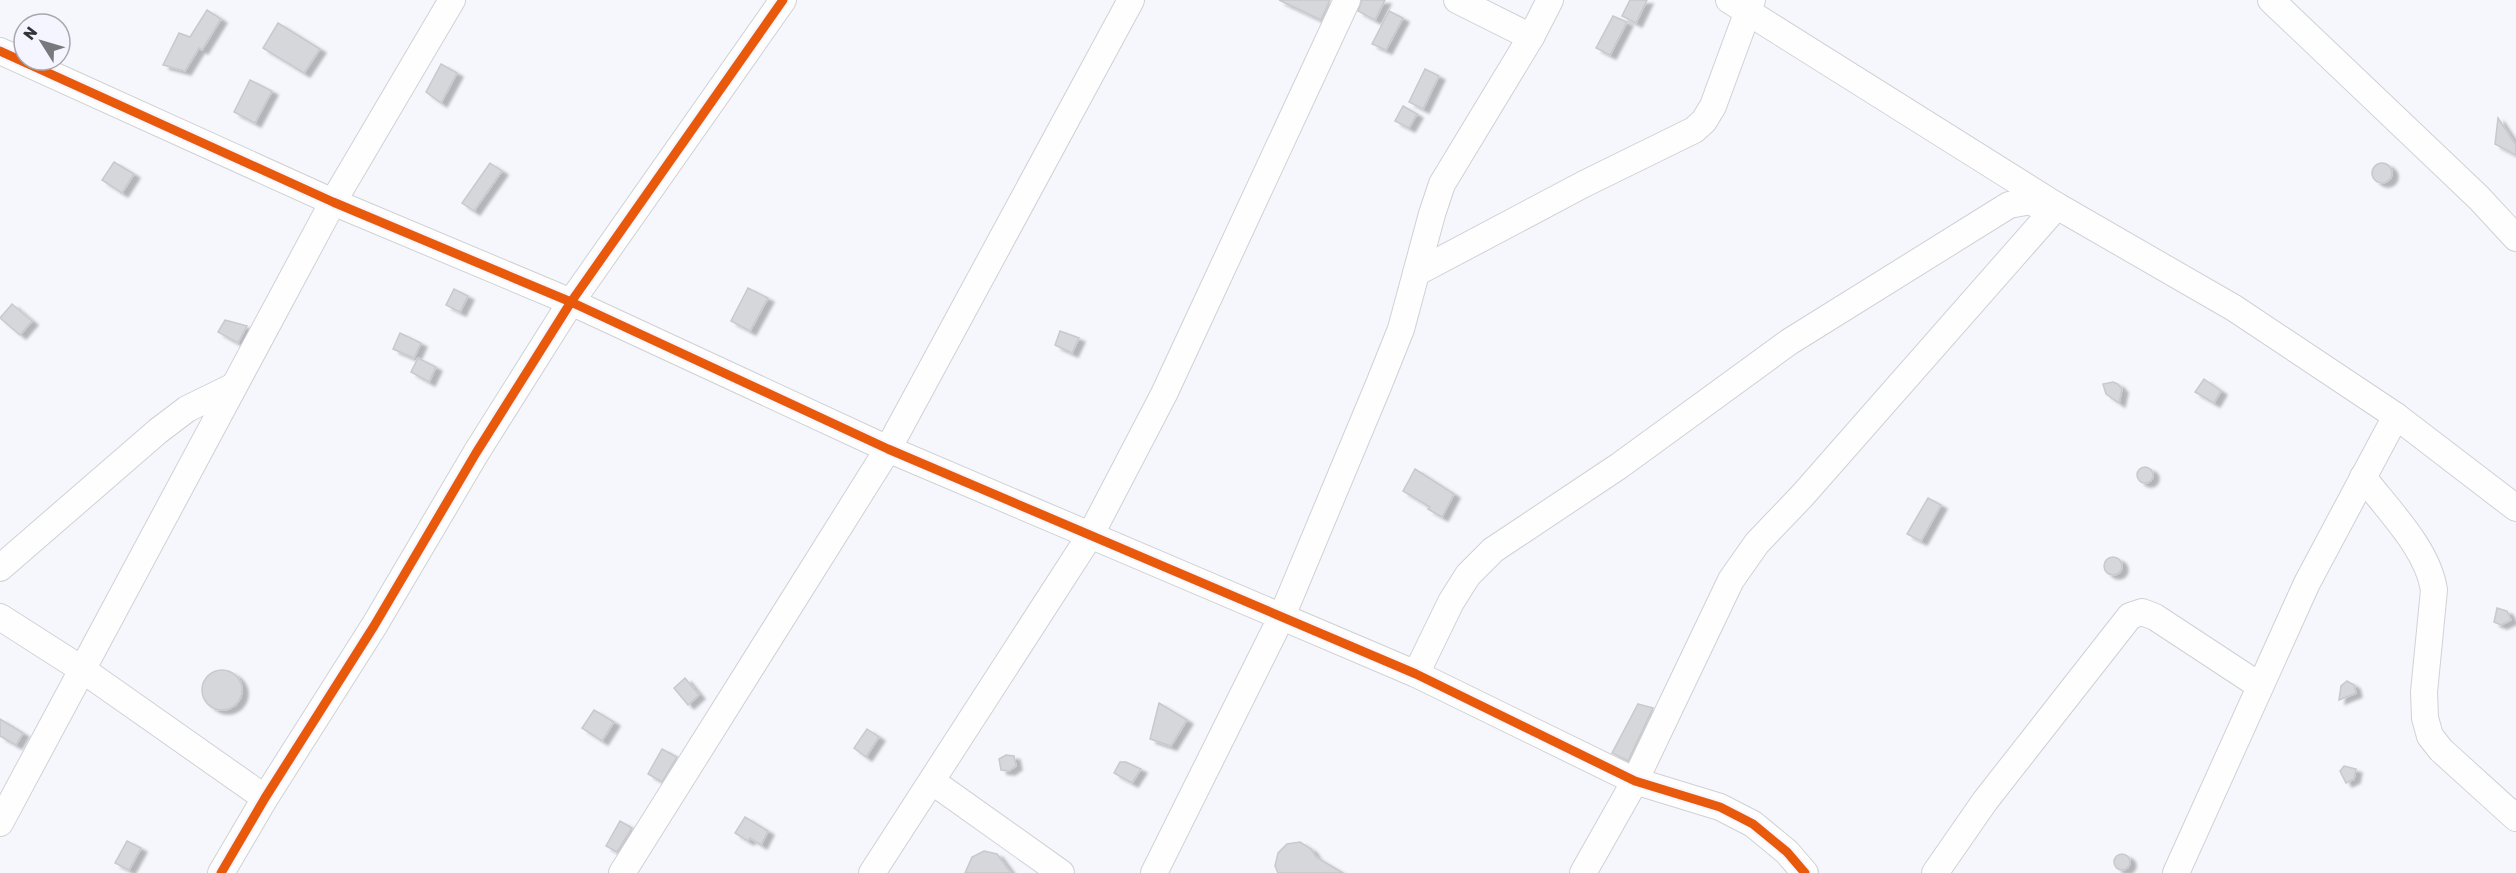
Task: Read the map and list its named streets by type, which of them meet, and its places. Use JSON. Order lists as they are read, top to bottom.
{
  "north": "top left"
}
